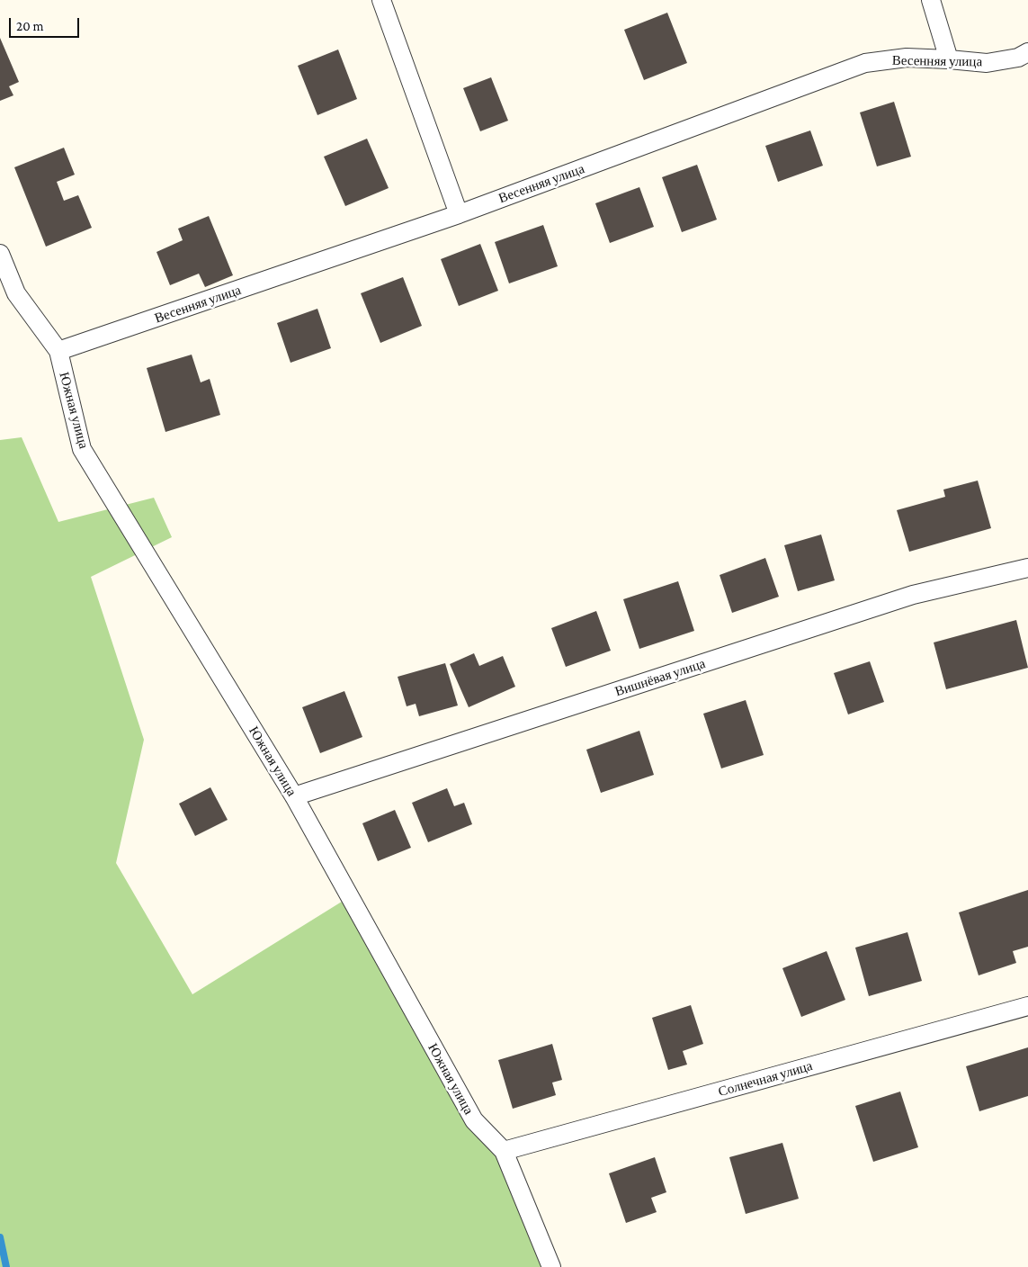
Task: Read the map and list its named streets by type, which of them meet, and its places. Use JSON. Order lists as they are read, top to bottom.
{
  "streets": {
    "street": [
      "Весенняя улица",
      "Южная улица",
      "Вишнёвая улица",
      "Солнечная улица"
    ]
  },
  "crossings": [
    ["Весенняя улица", "Южная улица"],
    ["Южная улица", "Вишнёвая улица"],
    ["Южная улица", "Солнечная улица"]
  ],
  "scale_bar": "20 m"
}
